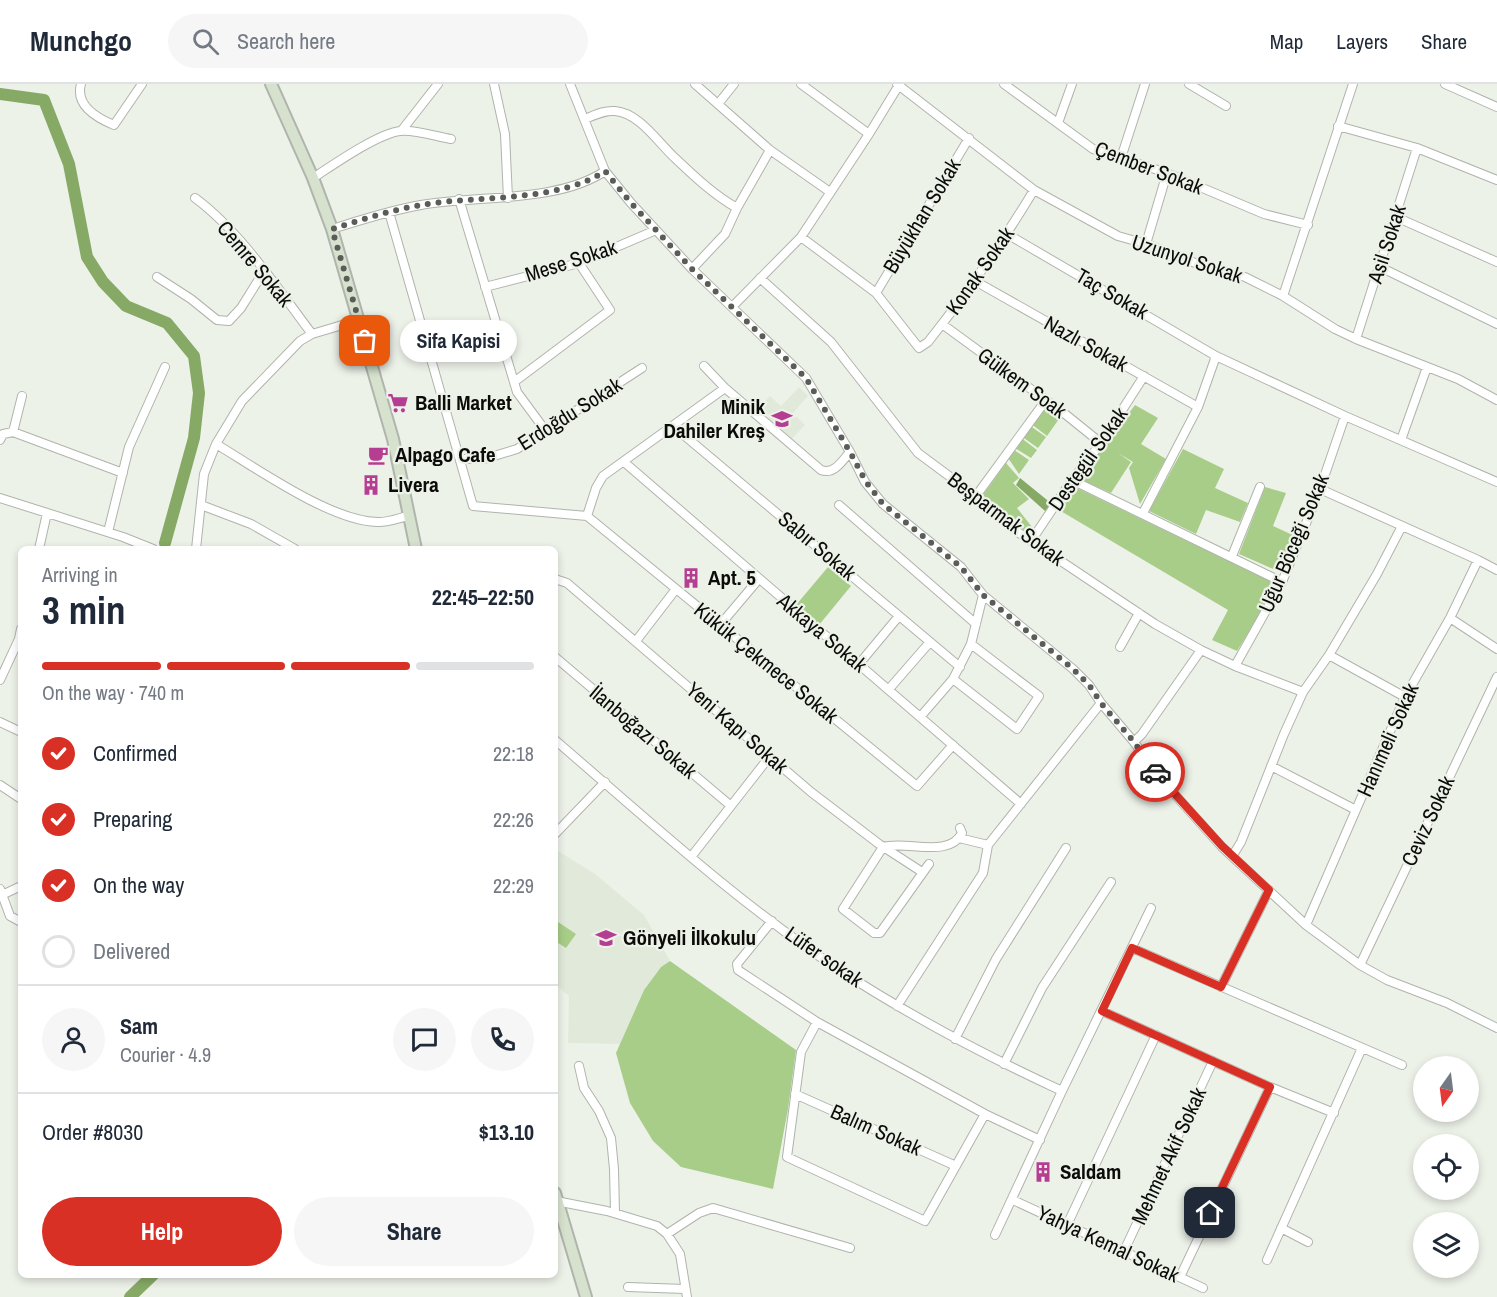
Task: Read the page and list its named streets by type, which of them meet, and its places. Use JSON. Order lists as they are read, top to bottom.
{
  "streets": {
    "street": [
      "Çember Sokak",
      "Büyükhan Sokak",
      "Asil Sokak",
      "Uzunyol Sokak",
      "Mese Sokak",
      "Cemre Sokak",
      "Konak Sokak",
      "Taç Sokak",
      "Nazlı Sokak",
      "Gülkem Soak",
      "Erdoğdu Sokak",
      "Destegül Sokak",
      "Beşparmak Sokak",
      "Uğur Böceği Sokak",
      "Sabır Sokak",
      "Akkaya Sokak",
      "Kükük Çekmece Sokak",
      "Yeni Kapı Sokak",
      "İlanboğazı Sokak",
      "Hanımeli Sokak",
      "Ceviz Sokak",
      "Lüfer sokak",
      "Balım Sokak",
      "Mehmet Akif Sokak",
      "Yahya Kemal Sokak"
    ]
  },
  "crossings": [
    ["Büyükhan Sokak", "Uzunyol Sokak"],
    ["Büyükhan Sokak", "Konak Sokak"],
    ["Asil Sokak", "Uzunyol Sokak"],
    ["Uzunyol Sokak", "Konak Sokak"],
    ["Konak Sokak", "Taç Sokak"],
    ["Konak Sokak", "Nazlı Sokak"],
    ["Konak Sokak", "Gülkem Soak"],
    ["Taç Sokak", "Uğur Böceği Sokak"],
    ["Nazlı Sokak", "Destegül Sokak"],
    ["Gülkem Soak", "Destegül Sokak"],
    ["Destegül Sokak", "Beşparmak Sokak"],
    ["Beşparmak Sokak", "Uğur Böceği Sokak"],
    ["Akkaya Sokak", "Kükük Çekmece Sokak"],
    ["Mehmet Akif Sokak", "Yahya Kemal Sokak"]
  ],
  "places": {
    "other": ["Sifa Kapisi"],
    "supermarket": ["Balli Market"],
    "school or university": ["Minik Dahiler Kreş", "Gönyeli İlkokulu"],
    "cafe": ["Alpago Cafe"],
    "building": ["Livera", "Apt. 5", "Saldam"]
  },
  "north": "bottom",
  "page": {
    "header": "Munchgo",
    "search": "Search here",
    "nav": ["Map", "Layers", "Share"],
    "bubble": "Sifa Kapisi",
    "heading": ["3 min", "Arriving in", "22:45–22:50"],
    "panel": [
      "Sam",
      "Courier · 4.9",
      "Order #8030",
      "$13.10"
    ],
    "bar": "On the way · 740 m",
    "list": [
      ["Confirmed", "22:18"],
      ["Preparing", "22:26"],
      ["On the way", "22:29"],
      "Delivered"
    ],
    "buttons": ["Help", "Share"]
  }
}
